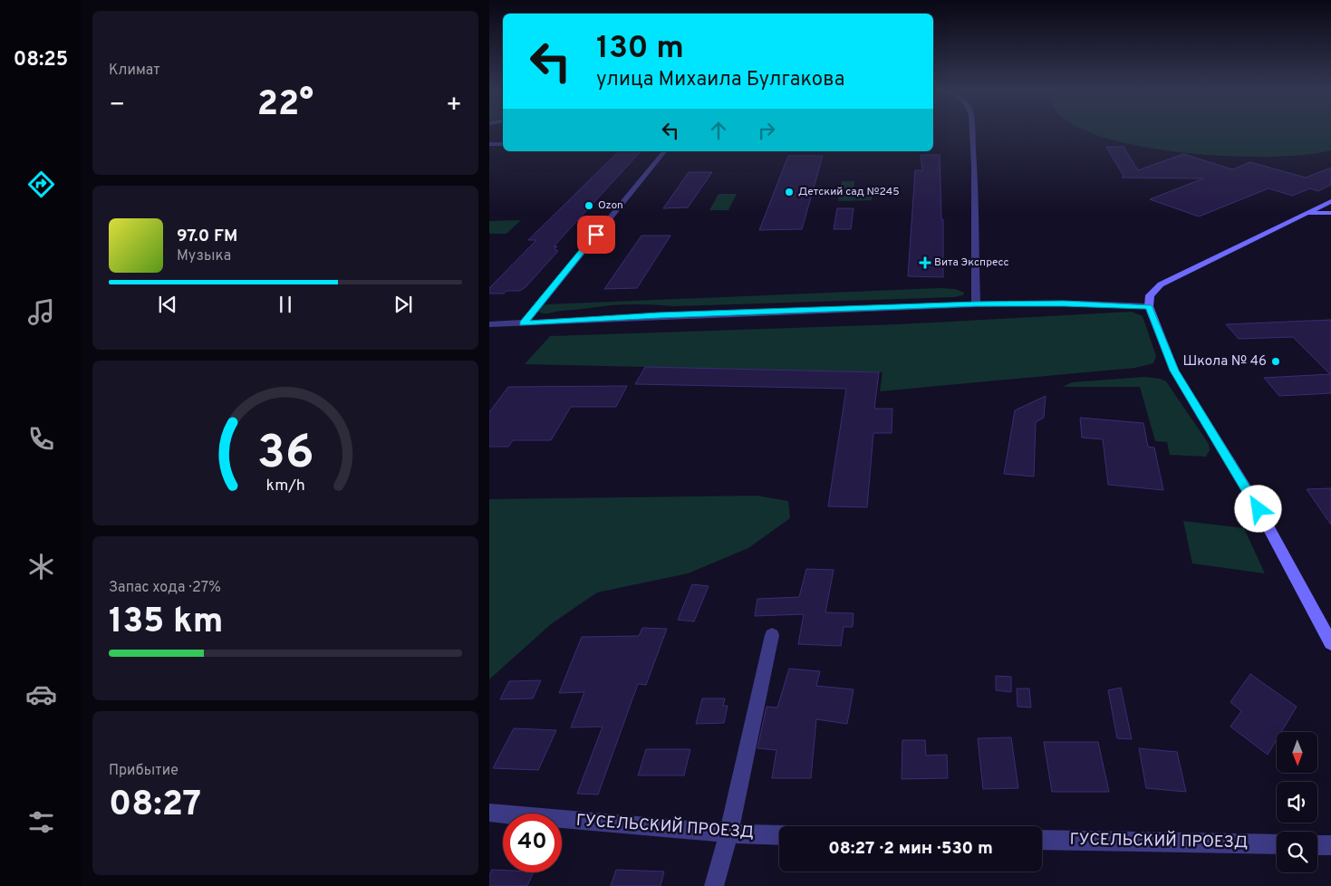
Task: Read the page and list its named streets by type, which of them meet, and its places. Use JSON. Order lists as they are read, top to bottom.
{
  "streets": {
    "street": ["ГУСЕЛЬСКИЙ ПРОЕЗД"]
  },
  "places": {
    "other": ["Детский сад №245", "Ozon", "Школа № 46"],
    "health": ["Вита Экспресс"]
  },
  "north": "bottom",
  "page": {
    "tabs": "08:25",
    "tile": [
      "Климат",
      ["Запас хода · 27%", "135 km"],
      ["Прибытие", "08:27"]
    ],
    "turn": ["130 m", "улица Михаила Булгакова"],
    "heat": ["−", "22°", "+"],
    "song": ["97.0 FM", "Музыка"],
    "limit": "40",
    "trip": "08:27 · 2 мин · 530 m",
    "gauge": ["36", "km/h"]
  }
}
